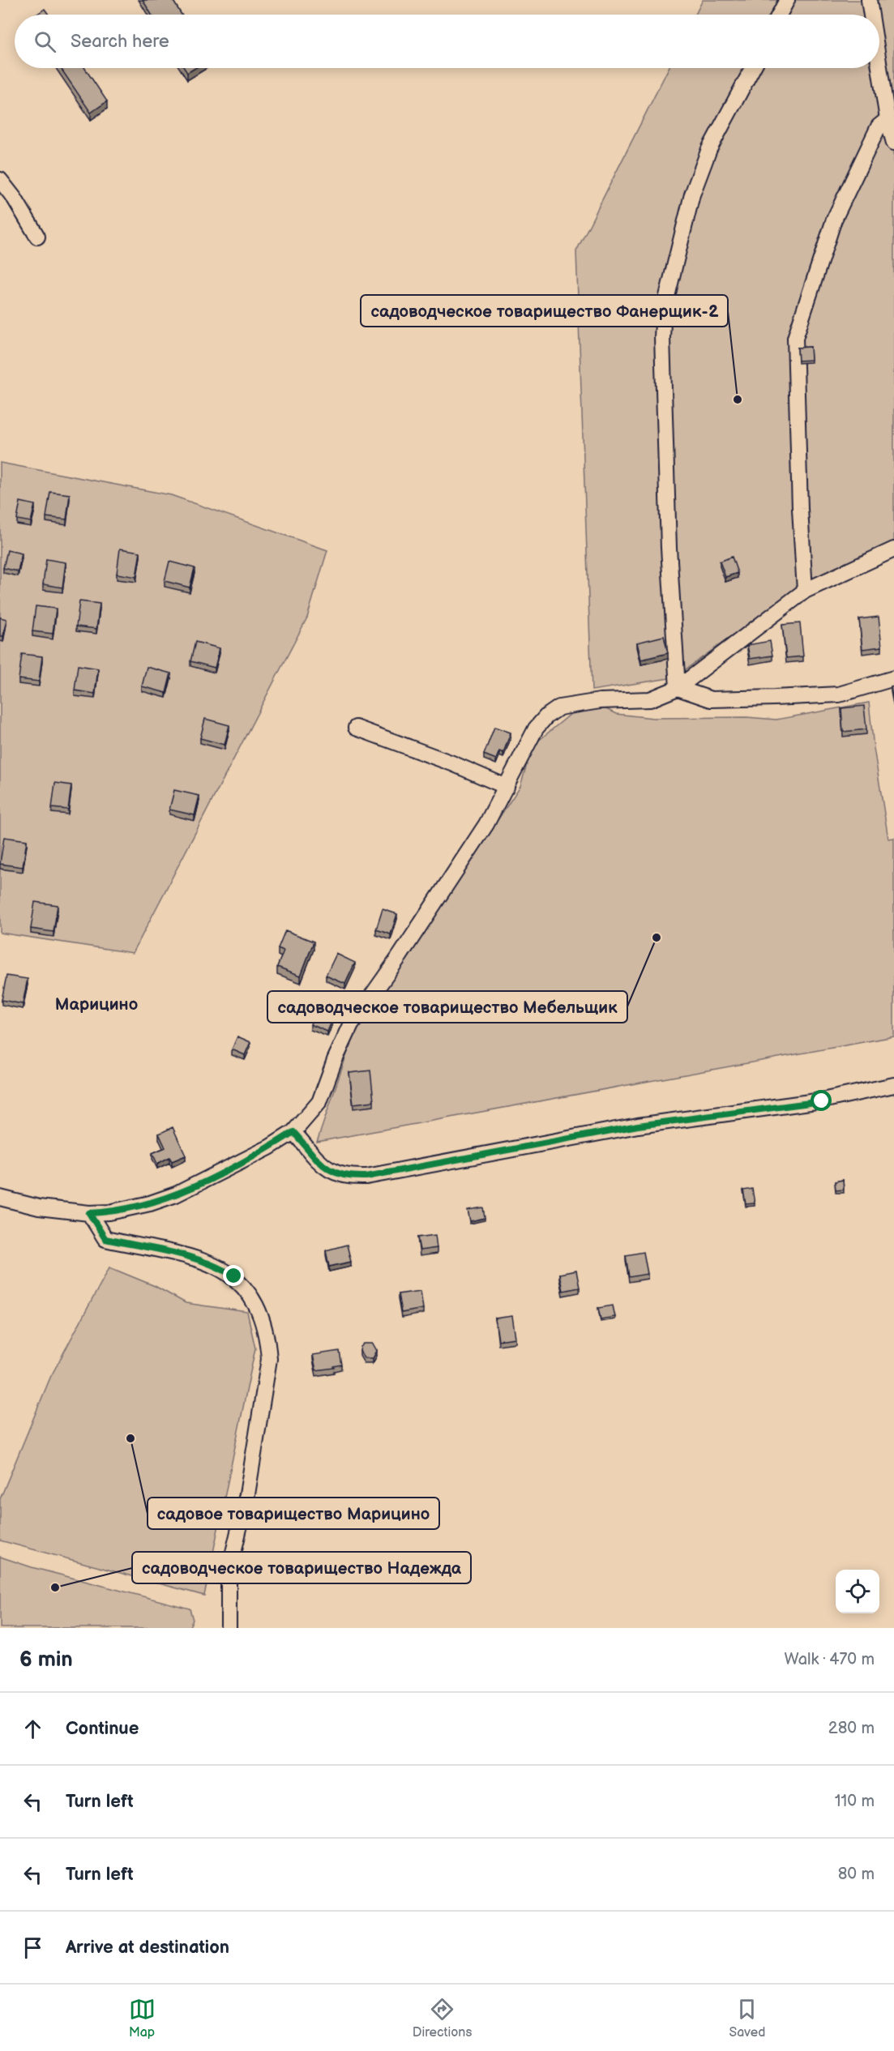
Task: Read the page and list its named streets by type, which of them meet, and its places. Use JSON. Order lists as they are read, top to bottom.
{
  "districts": ["Марицино"],
  "places": [
    "садоводческое товарищество Фанерщик-2",
    "садоводческое товарищество Мебельщик",
    "садовое товарищество Марицино",
    "садоводческое товарищество Надежда"
  ],
  "page": {
    "search": "Search here",
    "heading": ["6 min", "Walk · 470 m"],
    "list": [
      ["Continue", "280 m"],
      ["Turn left", "110 m"],
      ["Turn left", "80 m"],
      "Arrive at destination"
    ],
    "nav": ["Map", "Directions", "Saved"]
  }
}
